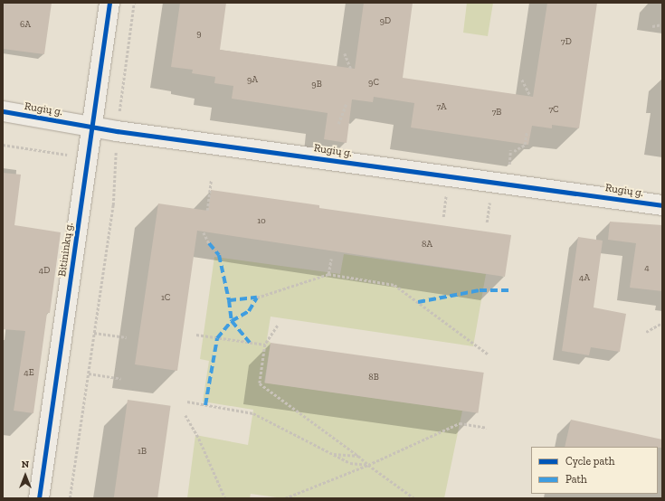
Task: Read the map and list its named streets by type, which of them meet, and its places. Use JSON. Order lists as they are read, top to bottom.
{
  "streets": {
    "street": ["Rugių g.", "Bitininkų g."]
  },
  "crossings": [
    ["Rugių g.", "Bitininkų g."]
  ],
  "house_numbers": [
    "9D",
    "6A",
    "9",
    "7D",
    "9A",
    "9C",
    "9B",
    "7A",
    "7C",
    "7B",
    "10",
    "8A",
    "4",
    "4D",
    "4A",
    "1C",
    "4E",
    "8B",
    "1B"
  ],
  "legend": ["Cycle path", "Path"],
  "north": "top"
}
